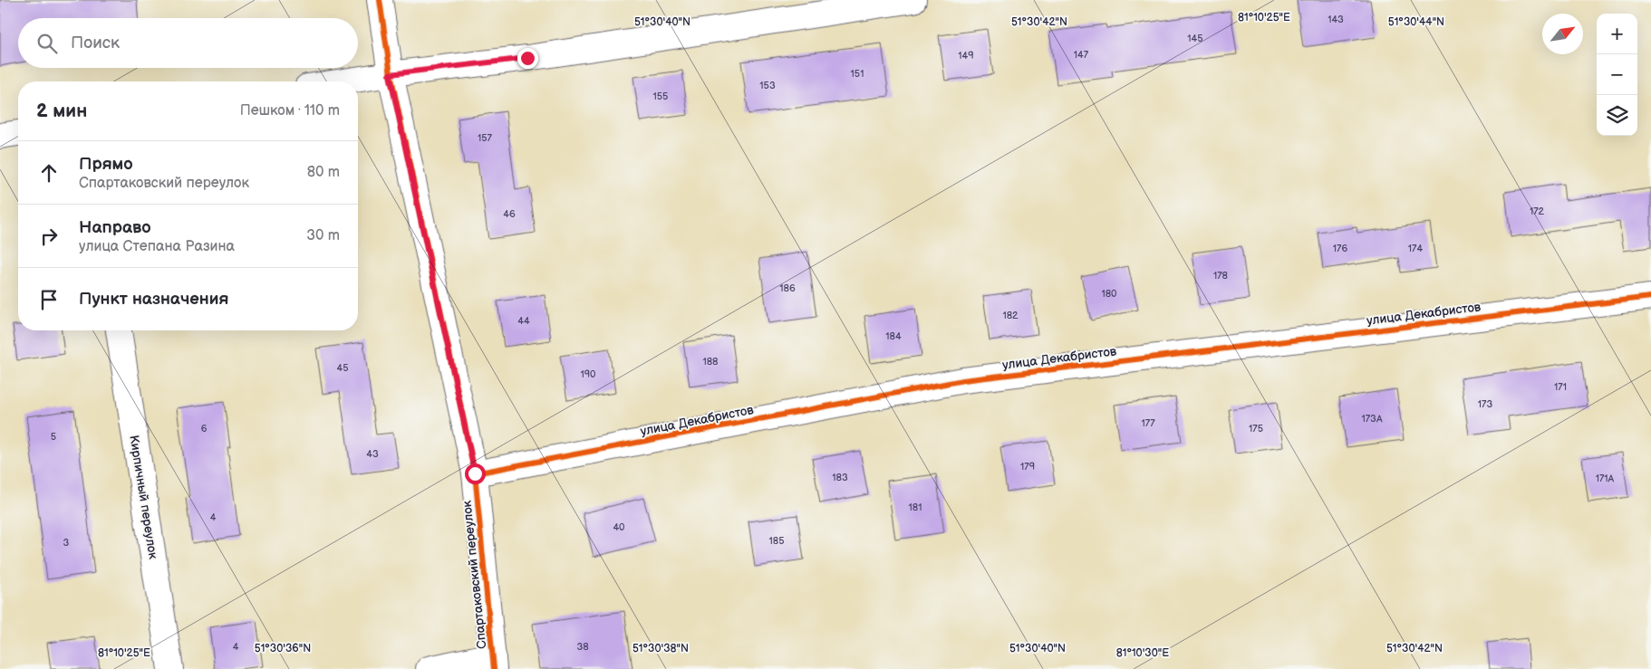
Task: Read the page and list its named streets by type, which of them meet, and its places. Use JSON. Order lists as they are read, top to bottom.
{
  "streets": {
    "street": ["улица Декабристов", "Кирпичный переулок", "Спартаковский переулок"]
  },
  "crossings": [
    ["улица Декабристов", "Спартаковский переулок"]
  ],
  "house_numbers": [
    "143",
    "145",
    "147",
    "149",
    "151",
    "153",
    "155",
    "157",
    "172",
    "46",
    "176",
    "174",
    "178",
    "186",
    "180",
    "182",
    "44",
    "184",
    "188",
    "45",
    "190",
    "171",
    "173",
    "173А",
    "177",
    "6",
    "175",
    "5",
    "43",
    "179",
    "183",
    "171А",
    "181",
    "4",
    "40",
    "185",
    "3",
    "4",
    "38"
  ],
  "north": "top right",
  "page": {
    "map_buttons": ["+", "−"],
    "search": "Поиск",
    "heading": ["2 мин", "Пешком · 110 m"],
    "list": [
      ["Прямо", "Спартаковский переулок", "80 m"],
      ["Направо", "улица Степана Разина", "30 m"],
      "Пункт назначения"
    ]
  },
  "coordinates": [
    "81°10'25\"E",
    "51°30'42\"N",
    "51°30'44\"N",
    "51°30'40\"N",
    "51°30'36\"N",
    "51°30'38\"N",
    "81°10'30\"E"
  ]
}
